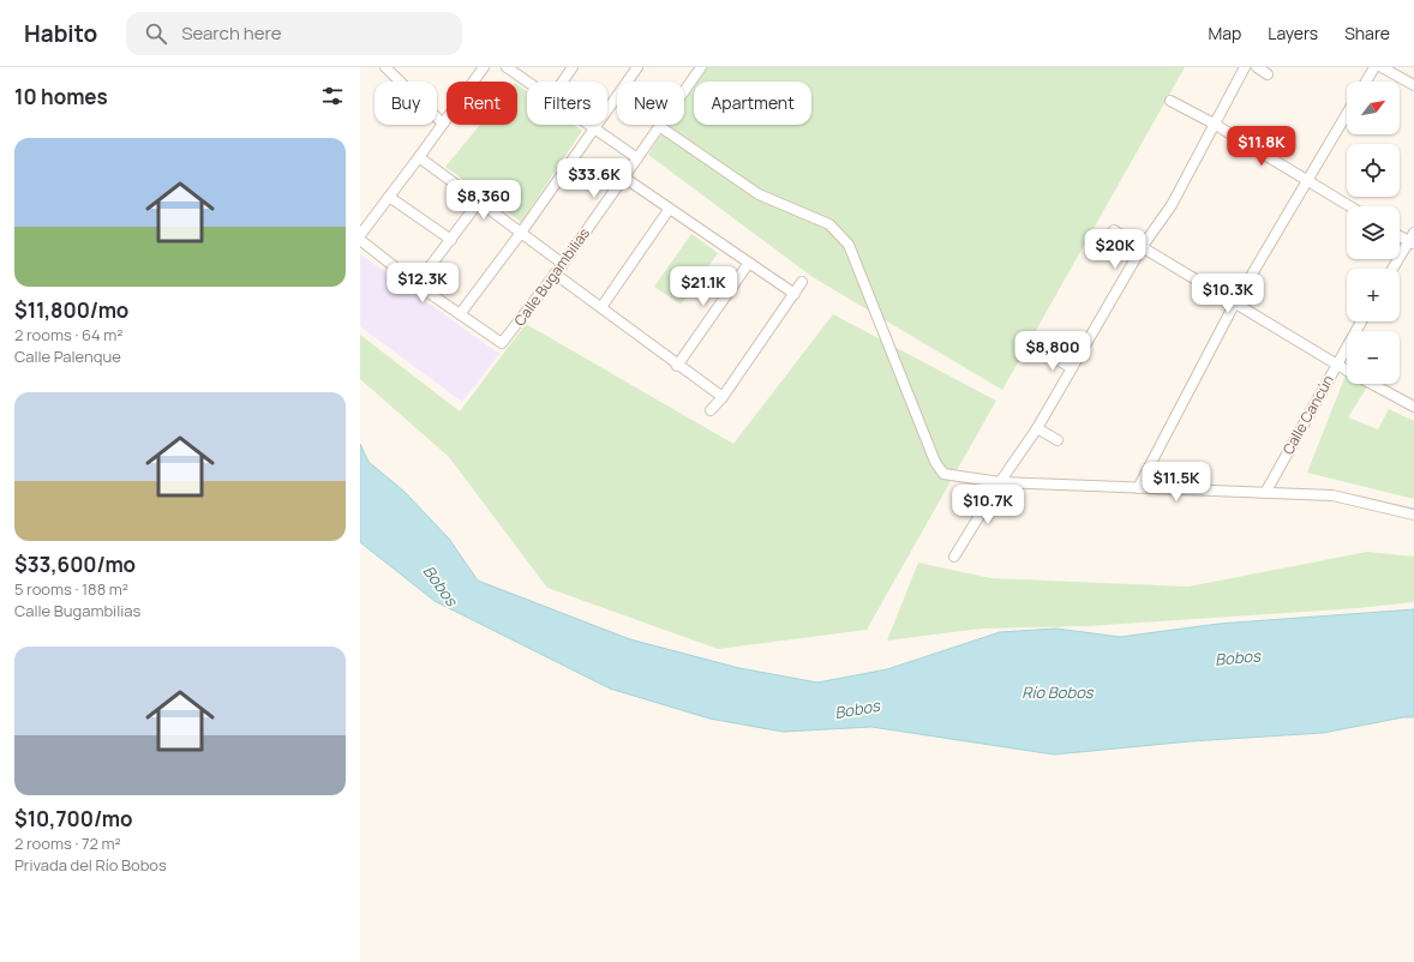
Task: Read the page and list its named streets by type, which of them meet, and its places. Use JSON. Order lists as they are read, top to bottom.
{
  "streets": {
    "street": ["Calle Bugambilias", "Calle Cancún"]
  },
  "water": ["Bobos", "Río Bobos"],
  "north": "top right",
  "page": {
    "header": "Habito",
    "search": "Search here",
    "nav": ["Map", "Layers", "Share"],
    "heading": "10 homes",
    "map_buttons": ["+", "−"],
    "chip": [
      "Buy",
      "Rent",
      "Filters",
      "New",
      "Apartment"
    ],
    "list": [
      {
        "name": "$11,800/mo",
        "note": "2 rooms · 64 m² · Calle Palenque"
      },
      {
        "name": "$33,600/mo",
        "note": "5 rooms · 188 m² · Calle Bugambilias"
      },
      {
        "name": "$10,700/mo",
        "note": "2 rooms · 72 m² · Privada del Río Bobos"
      }
    ],
    "price": [
      "$11.8K",
      "$33.6K",
      "$8,360",
      "$20K",
      "$12.3K",
      "$21.1K",
      "$10.3K",
      "$8,800",
      "$11.5K",
      "$10.7K"
    ]
  }
}
